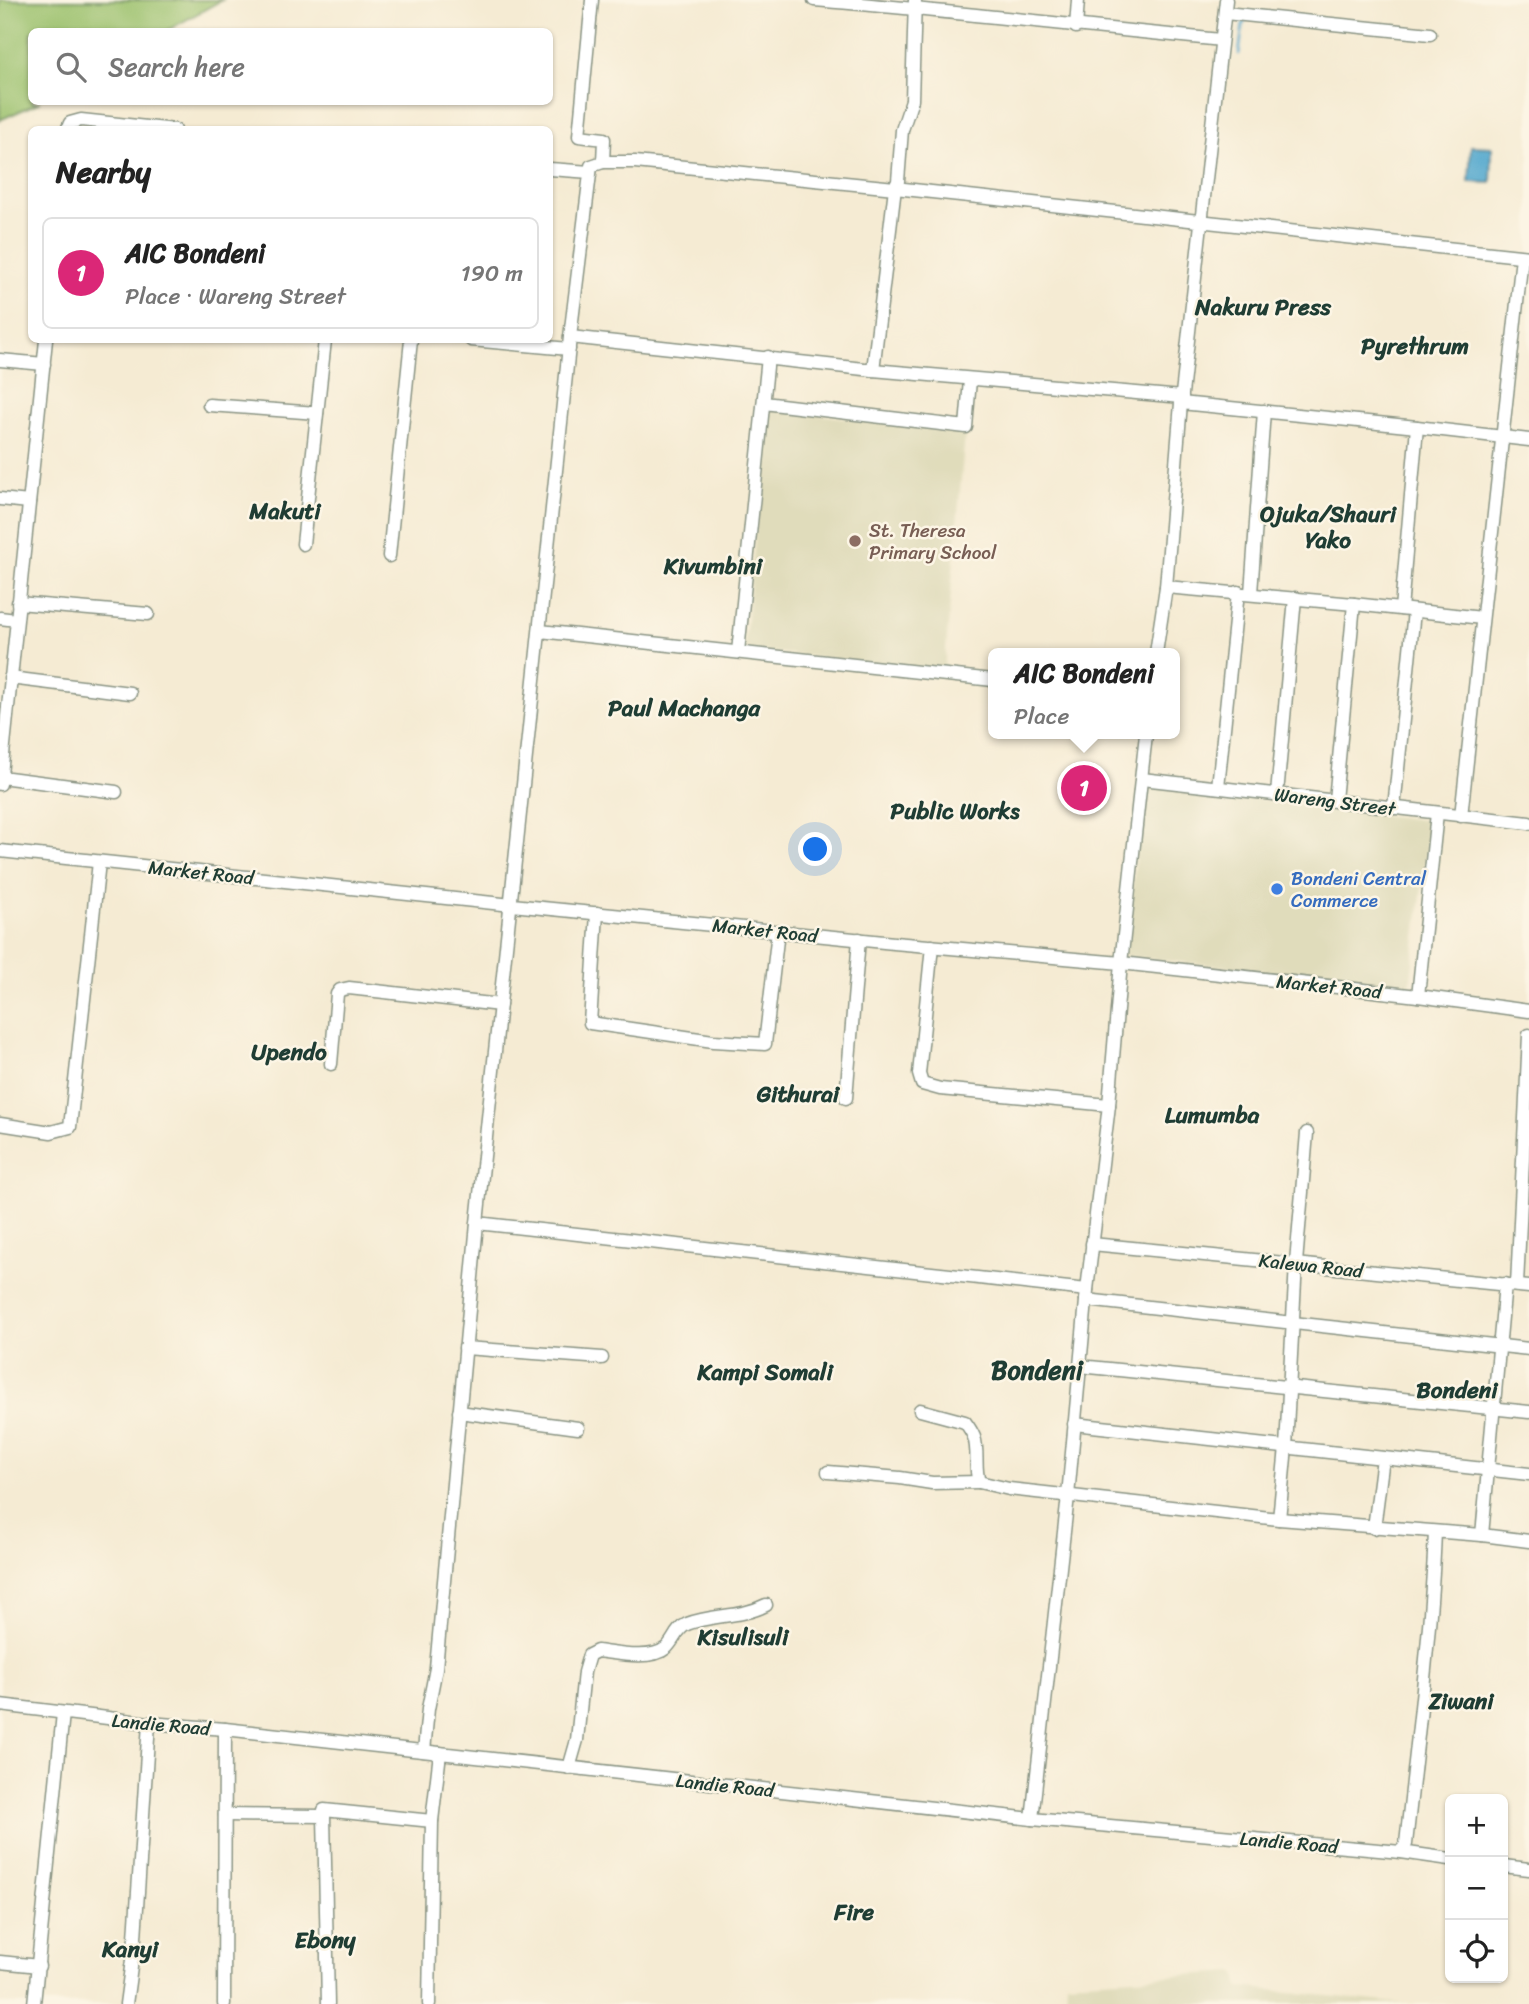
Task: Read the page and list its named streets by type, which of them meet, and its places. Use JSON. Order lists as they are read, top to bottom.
{
  "streets": {
    "street": [
      "Wareng Street",
      "Market Road",
      "Kalewa Road",
      "Landie Road"
    ]
  },
  "districts": [
    "Nakuru Press",
    "Pyrethrum",
    "Makuti",
    "Ojuka/Shauri Yako",
    "Kivumbini",
    "Paul Machanga",
    "Public Works",
    "Upendo",
    "Githurai",
    "Lumumba",
    "Bondeni",
    "Kampi Somali",
    "Bondeni",
    "Kisulisuli",
    "Ziwani",
    "Fire",
    "Ebony",
    "Kanyi"
  ],
  "places": ["St. Theresa Primary School", "Bondeni Central Commerce"],
  "page": {
    "search": "Search here",
    "heading": "Nearby",
    "list": [
      {
        "mark": "1",
        "name": "AIC Bondeni",
        "note": "Place · Wareng Street",
        "value": "190 m"
      }
    ],
    "popup": ["AIC Bondeni", "Place"],
    "pins": "1",
    "map_buttons": ["+", "−"]
  }
}
